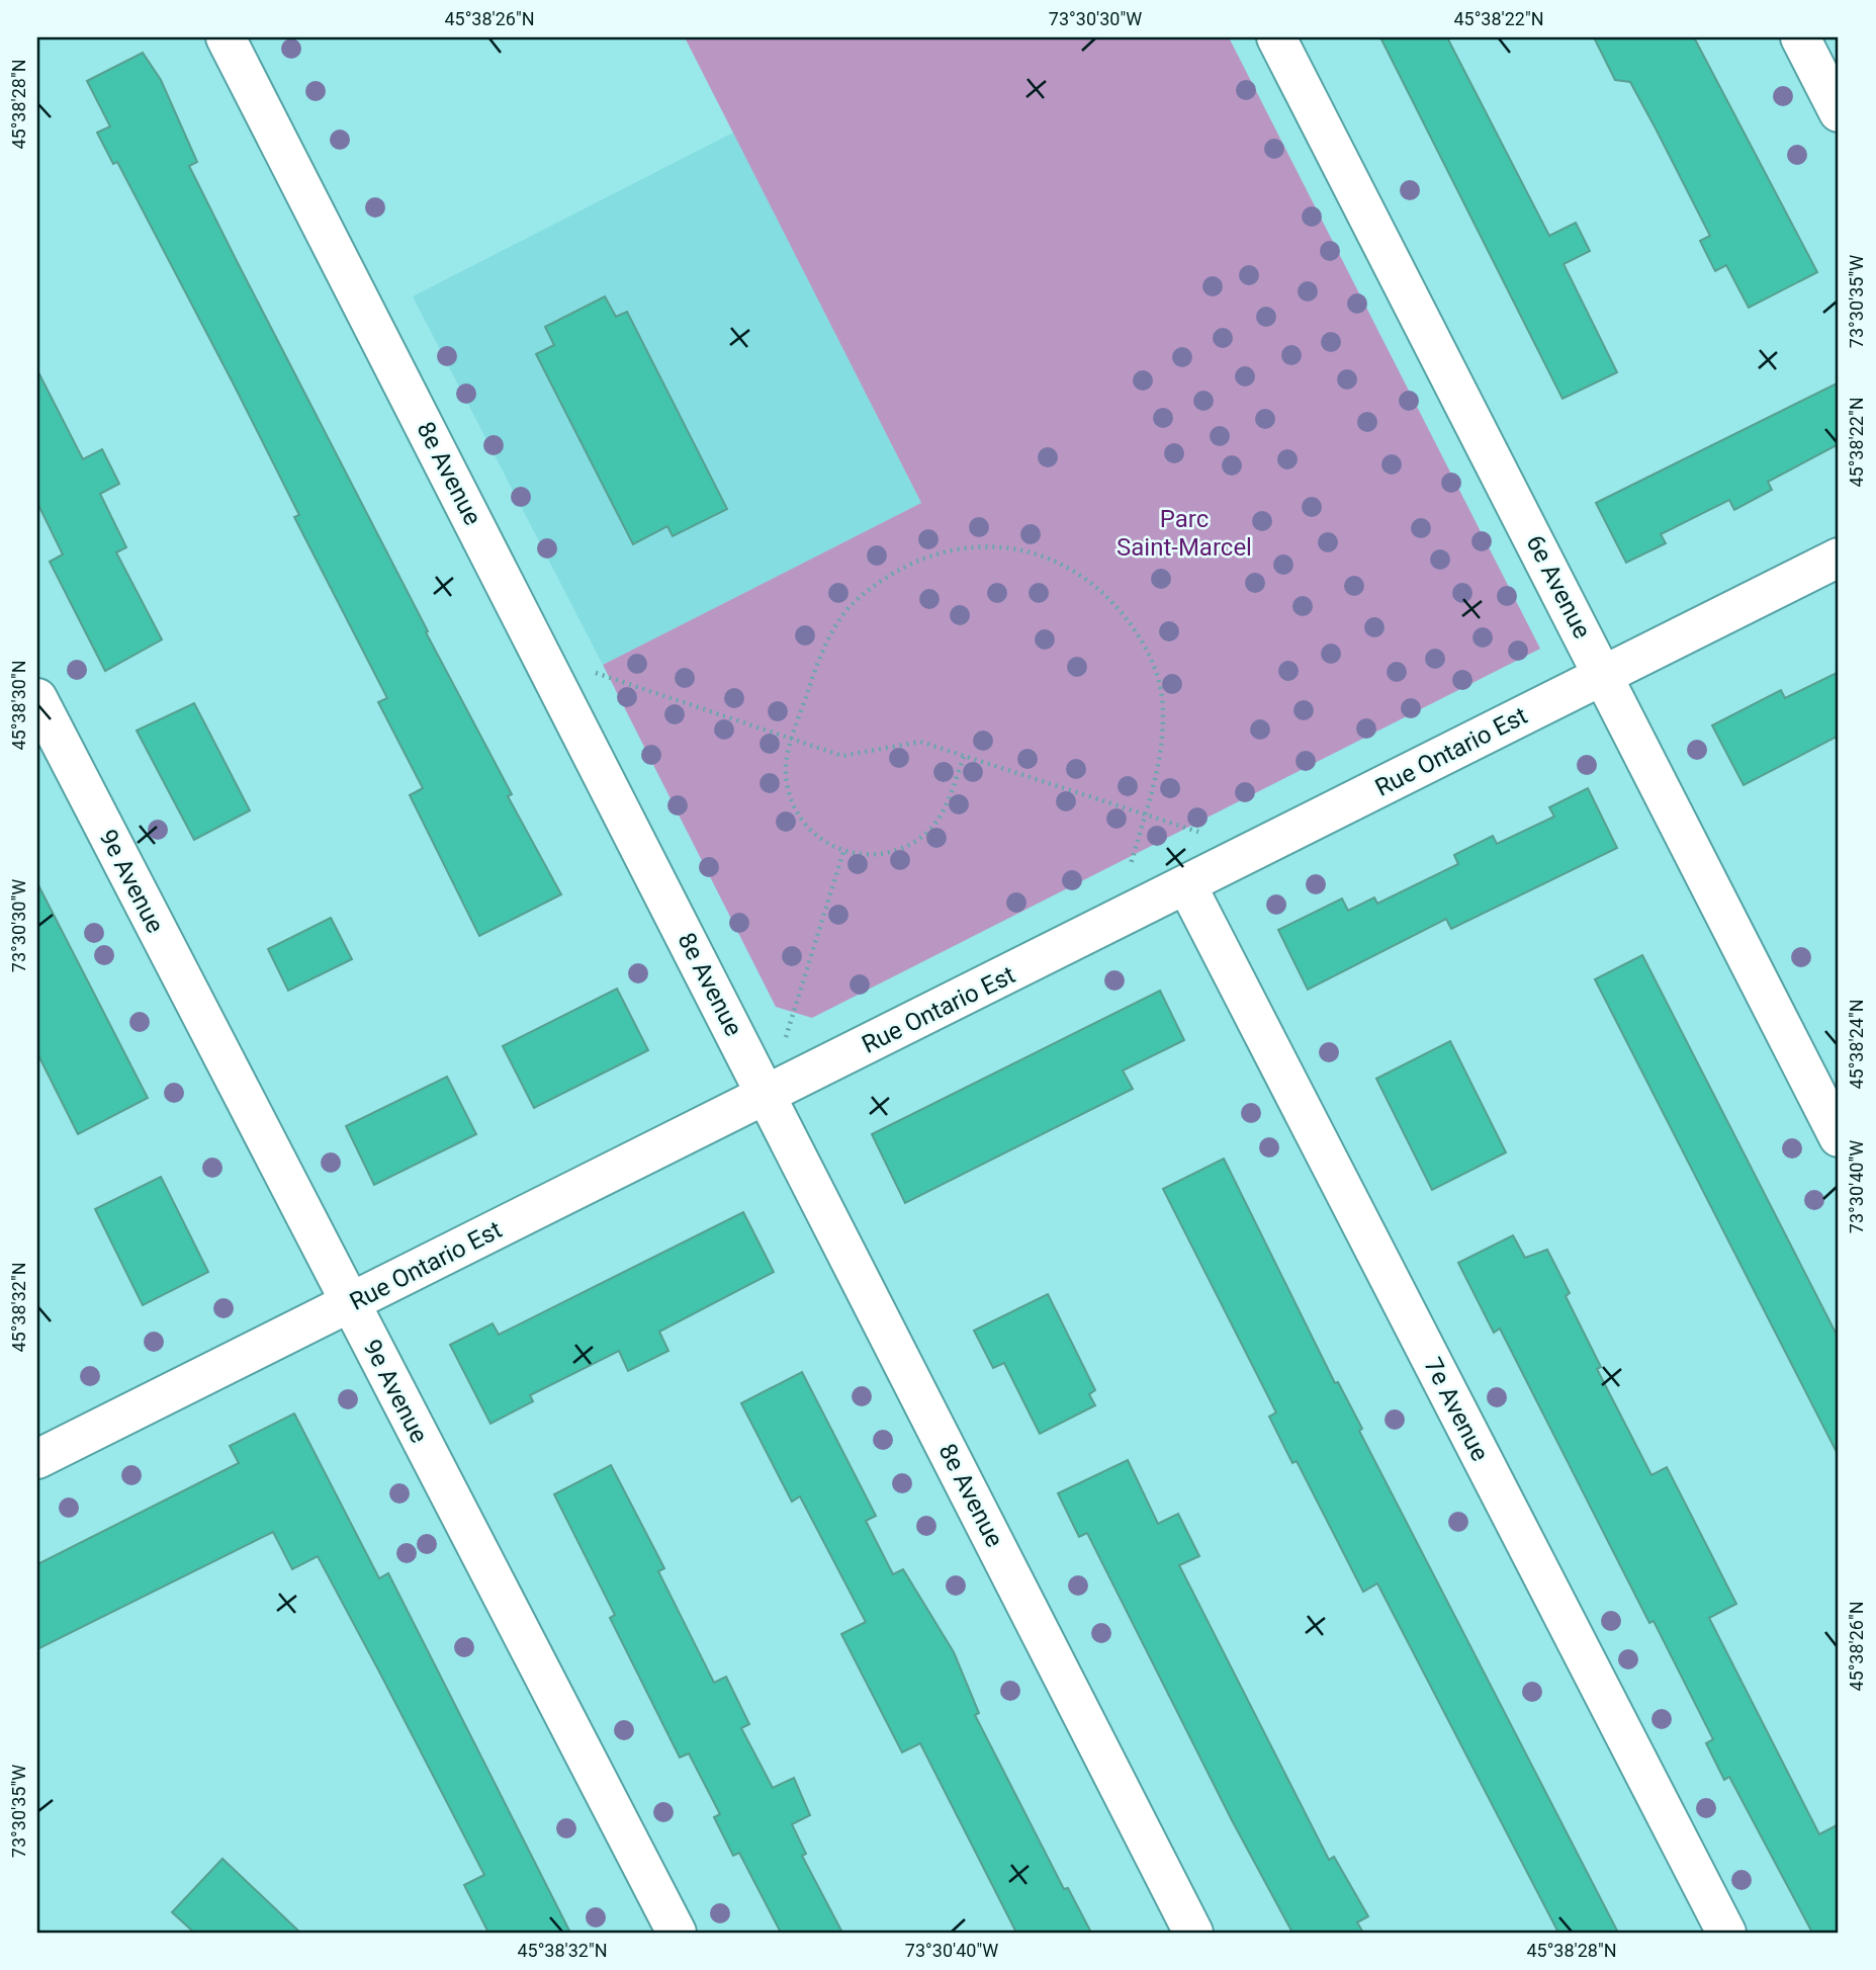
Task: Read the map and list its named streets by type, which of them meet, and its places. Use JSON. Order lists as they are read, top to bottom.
{
  "streets": {
    "street": [
      "8e Avenue",
      "6e Avenue",
      "Rue Ontario Est",
      "9e Avenue",
      "7e Avenue"
    ]
  },
  "crossings": [
    ["8e Avenue", "Rue Ontario Est"],
    ["6e Avenue", "Rue Ontario Est"],
    ["Rue Ontario Est", "9e Avenue"],
    ["Rue Ontario Est", "7e Avenue"]
  ],
  "parks": ["Parc Saint-Marcel"],
  "coordinates": [
    "45°38'26\"N",
    "73°30'30\"W",
    "45°38'22\"N",
    "45°38'28\"N",
    "73°30'35\"W",
    "45°38'30\"N",
    "45°38'24\"N",
    "73°30'40\"W",
    "45°38'32\"N"
  ]
}
